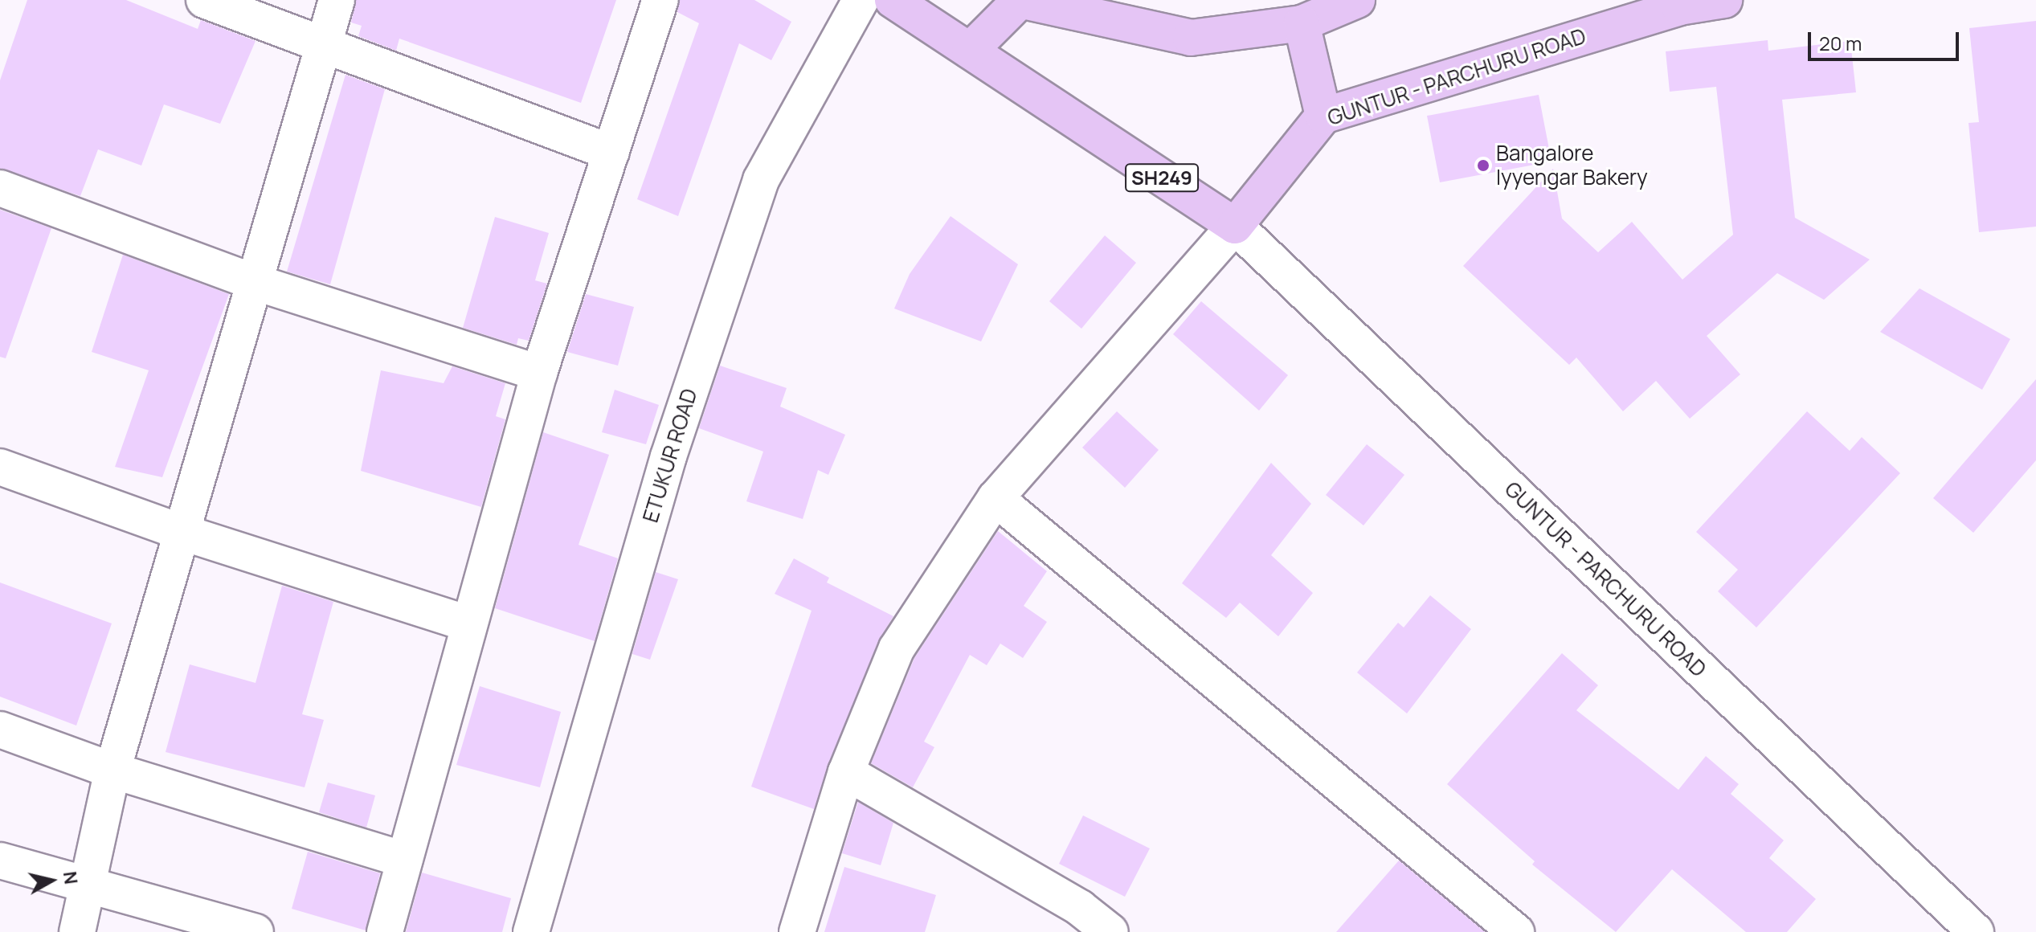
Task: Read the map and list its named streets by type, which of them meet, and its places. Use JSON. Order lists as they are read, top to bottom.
{
  "streets": {
    "main road": ["GUNTUR - PARCHURU ROAD", "SH249"],
    "street": ["ETUKUR ROAD"]
  },
  "places": ["Bangalore Iyyengar Bakery"],
  "scale_bar": "20 m",
  "north": "right"
}
